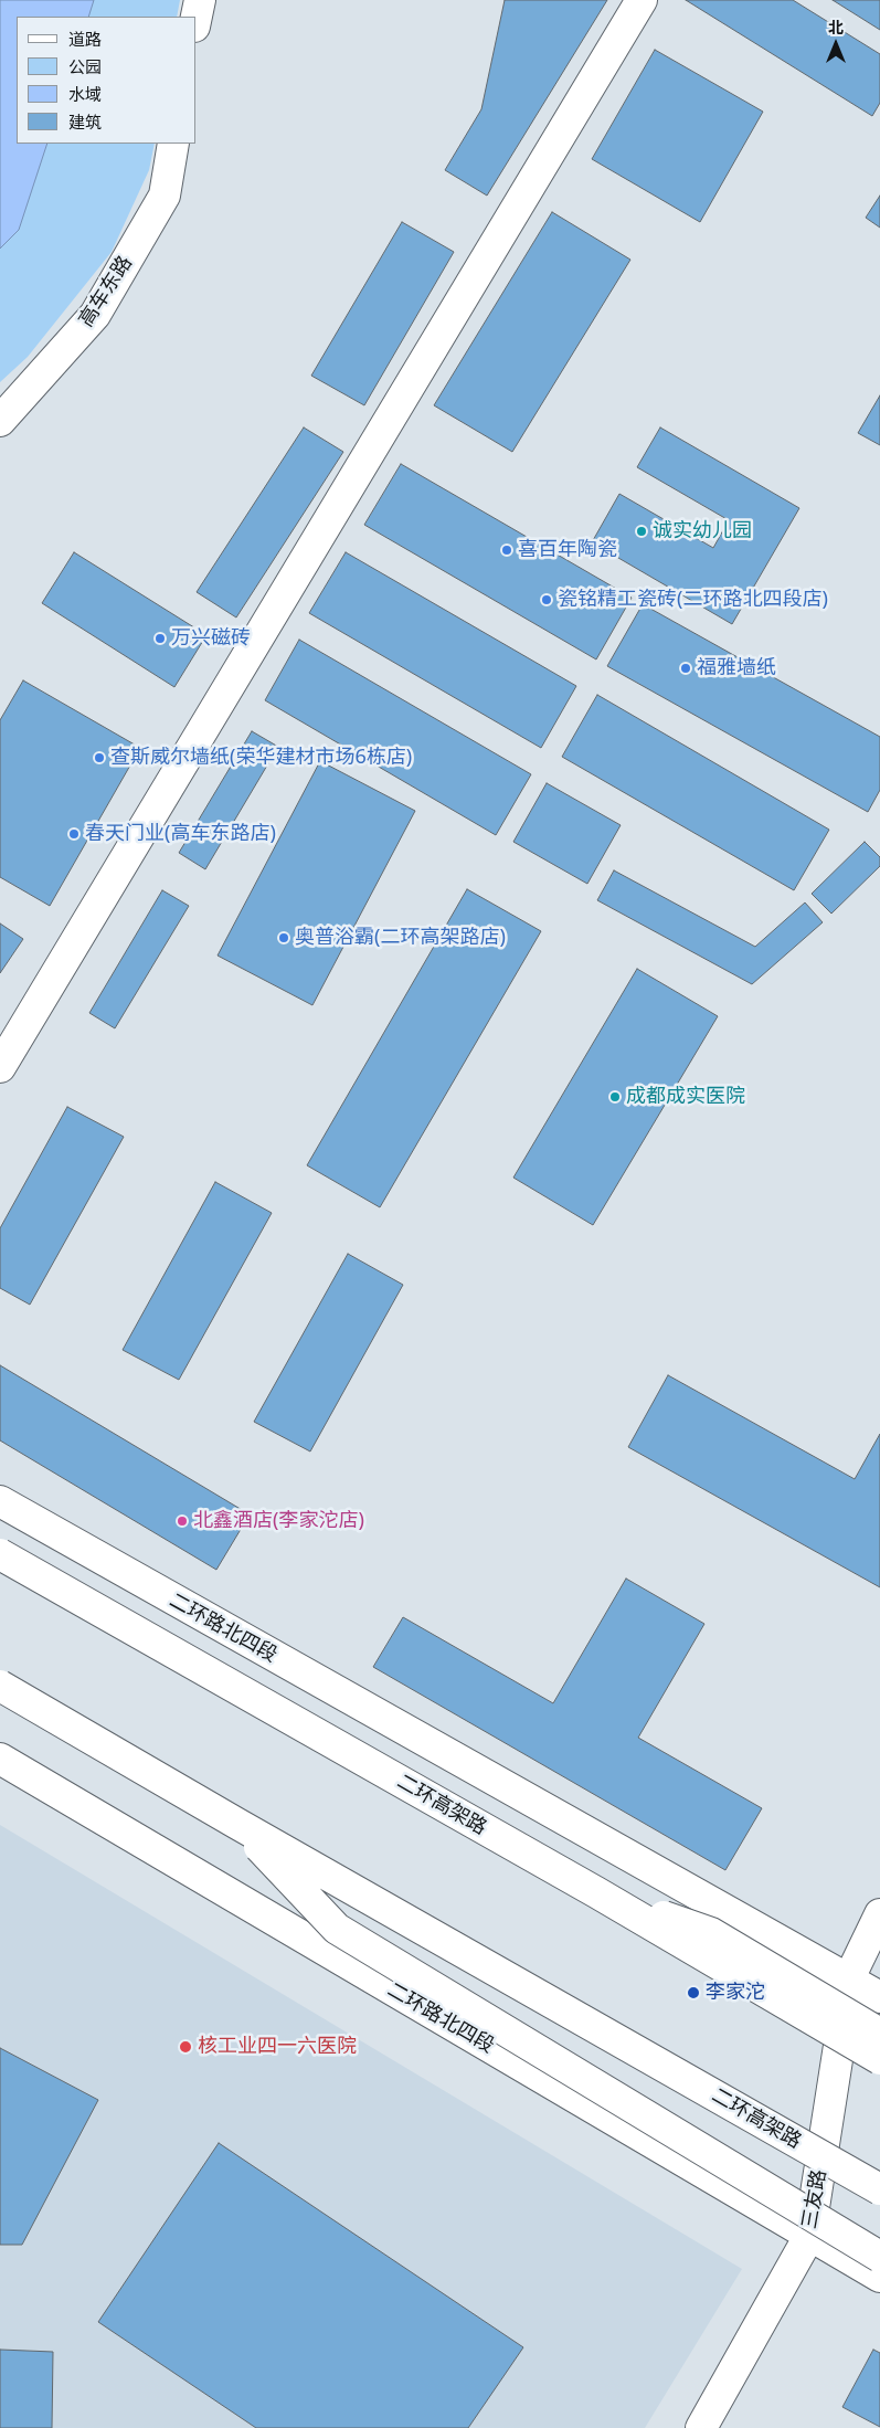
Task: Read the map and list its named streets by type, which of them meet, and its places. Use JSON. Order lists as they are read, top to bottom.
{
  "streets": {
    "main road": [
      "高车东路",
      "二环路北四段",
      "二环高架路",
      "三友路"
    ]
  },
  "crossings": [
    ["二环路北四段", "三友路"]
  ],
  "places": [
    "诚实幼儿园",
    "喜百年陶瓷",
    "瓷铭精工瓷砖(二环路北四段店)",
    "万兴磁砖",
    "福雅墙纸",
    "查斯威尔墙纸(荣华建材市场6栋店)",
    "春天门业(高车东路店)",
    "奥普浴霸(二环高架路店)",
    "成都成实医院",
    "北鑫酒店(李家沱店)",
    "李家沱",
    "核工业四一六医院"
  ],
  "legend": [
    "道路",
    "公园",
    "水域",
    "建筑"
  ],
  "north": "top"
}
